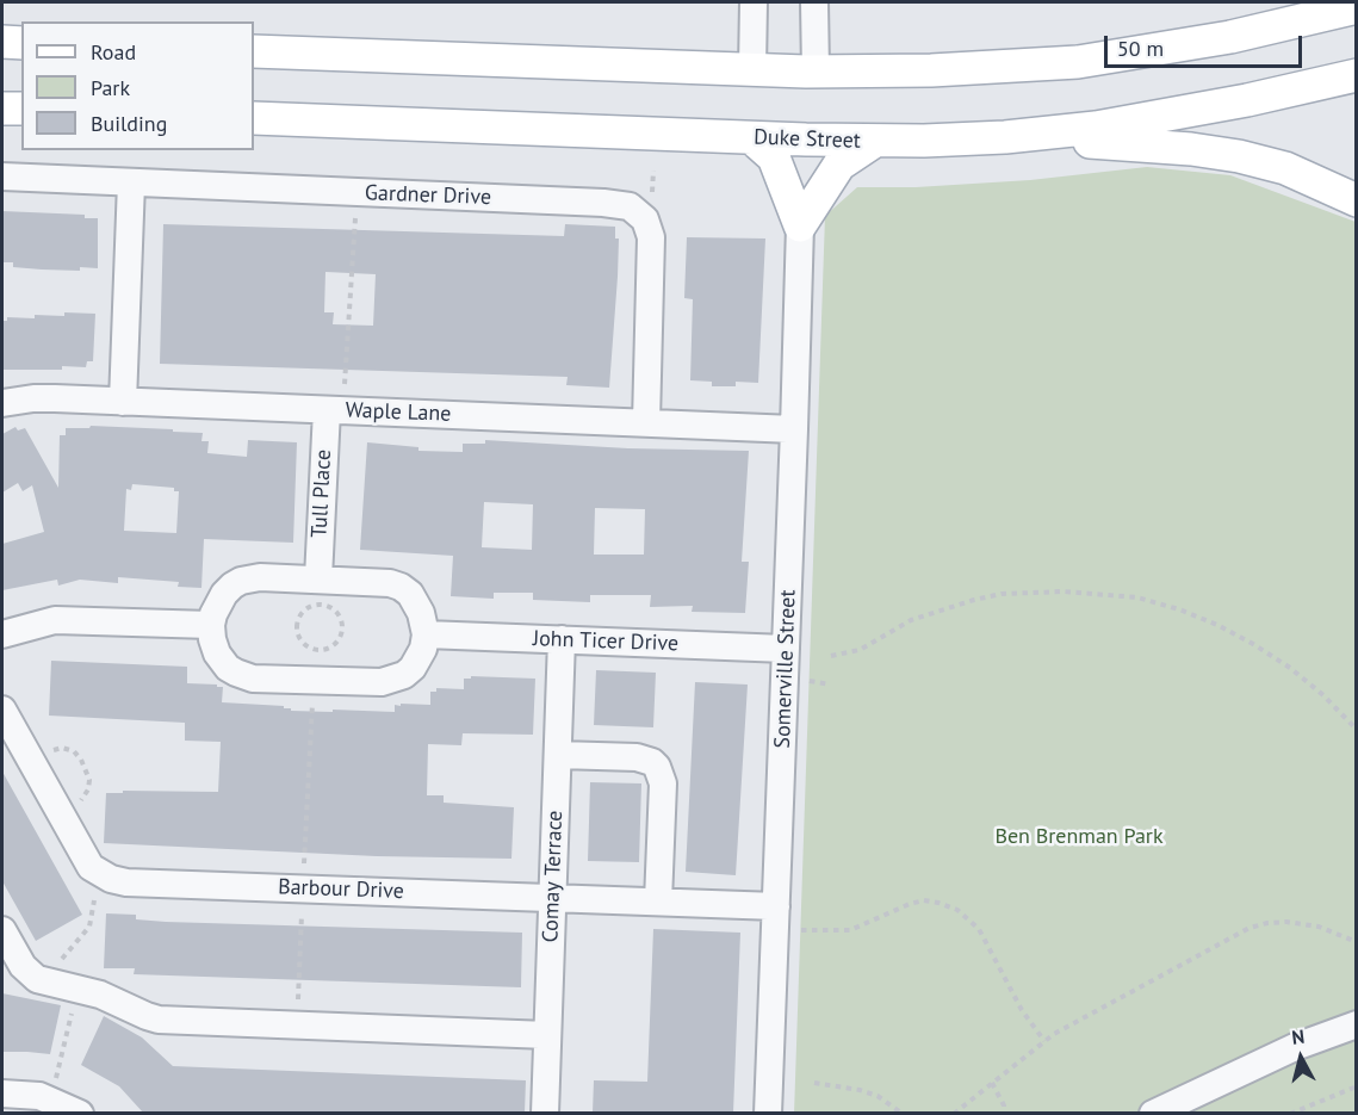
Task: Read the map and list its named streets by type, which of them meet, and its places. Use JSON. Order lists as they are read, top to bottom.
{
  "streets": {
    "main road": ["Duke Street"],
    "street": [
      "Gardner Drive",
      "Waple Lane",
      "Tull Place",
      "John Ticer Drive",
      "Somerville Street",
      "Comay Terrace",
      "Barbour Drive"
    ]
  },
  "crossings": [
    ["Gardner Drive", "Waple Lane"],
    ["Waple Lane", "Tull Place"],
    ["Waple Lane", "Somerville Street"],
    ["John Ticer Drive", "Somerville Street"],
    ["John Ticer Drive", "Comay Terrace"],
    ["Somerville Street", "Barbour Drive"],
    ["Comay Terrace", "Barbour Drive"]
  ],
  "parks": ["Ben Brenman Park"],
  "legend": ["Road", "Park", "Building"],
  "scale_bar": "50 m",
  "north": "top"
}
